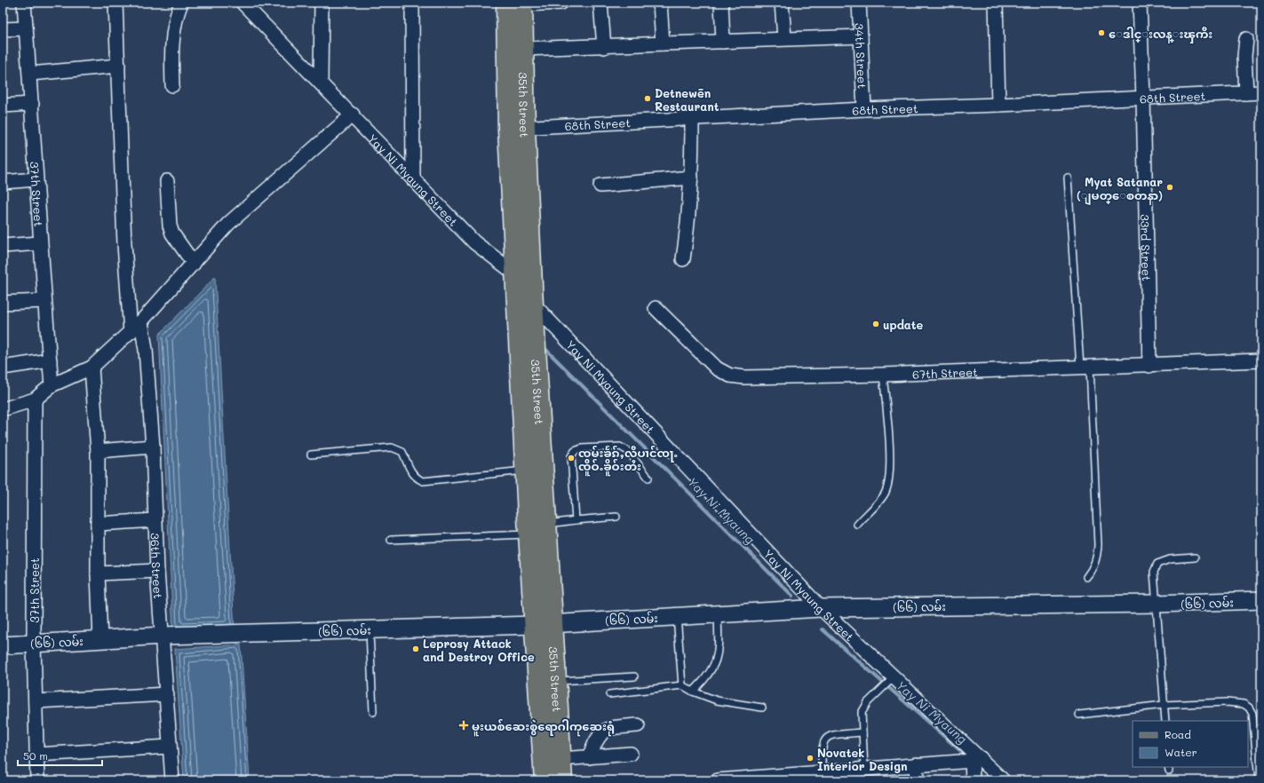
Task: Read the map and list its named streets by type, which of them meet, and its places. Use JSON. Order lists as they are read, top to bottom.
{
  "streets": {
    "main road": ["35th Street"],
    "street": [
      "34th Street",
      "68th Street",
      "Yay Ni Myaung Street",
      "37th Street",
      "33rd Street",
      "67th Street",
      "36th Street",
      "(၆၆) လမ်း"
    ]
  },
  "crossings": [
    ["34th Street", "68th Street"],
    ["68th Street", "35th Street"],
    ["68th Street", "33rd Street"],
    ["35th Street", "Yay Ni Myaung Street"],
    ["35th Street", "(၆၆) လမ်း"],
    ["Yay Ni Myaung Street", "(၆၆) လမ်း"],
    ["37th Street", "(၆၆) လမ်း"],
    ["33rd Street", "67th Street"],
    ["36th Street", "(၆၆) လမ်း"]
  ],
  "water": ["Yay Ni Myaung"],
  "places": {
    "other": [
      "ေဒါင္းလန္းၾကီး",
      "Detnewēn Restaurant",
      "Myat Satanar (ျမတ္ေစတနာ)",
      "update",
      "ၸုမ်းၶႅၵ်ႇလီပၢင်ၸႃႉ ၸိူဝ်ႉၶိူဝ်းတႆး",
      "Leprosy Attack and Destroy Office",
      "Novatek Interior Design"
    ],
    "health": ["မူးယစ်ဆေးစွဲရောဂါကုဆေးရုံ"]
  },
  "legend": ["Road", "Water"],
  "scale_bar": "50 m"
}
